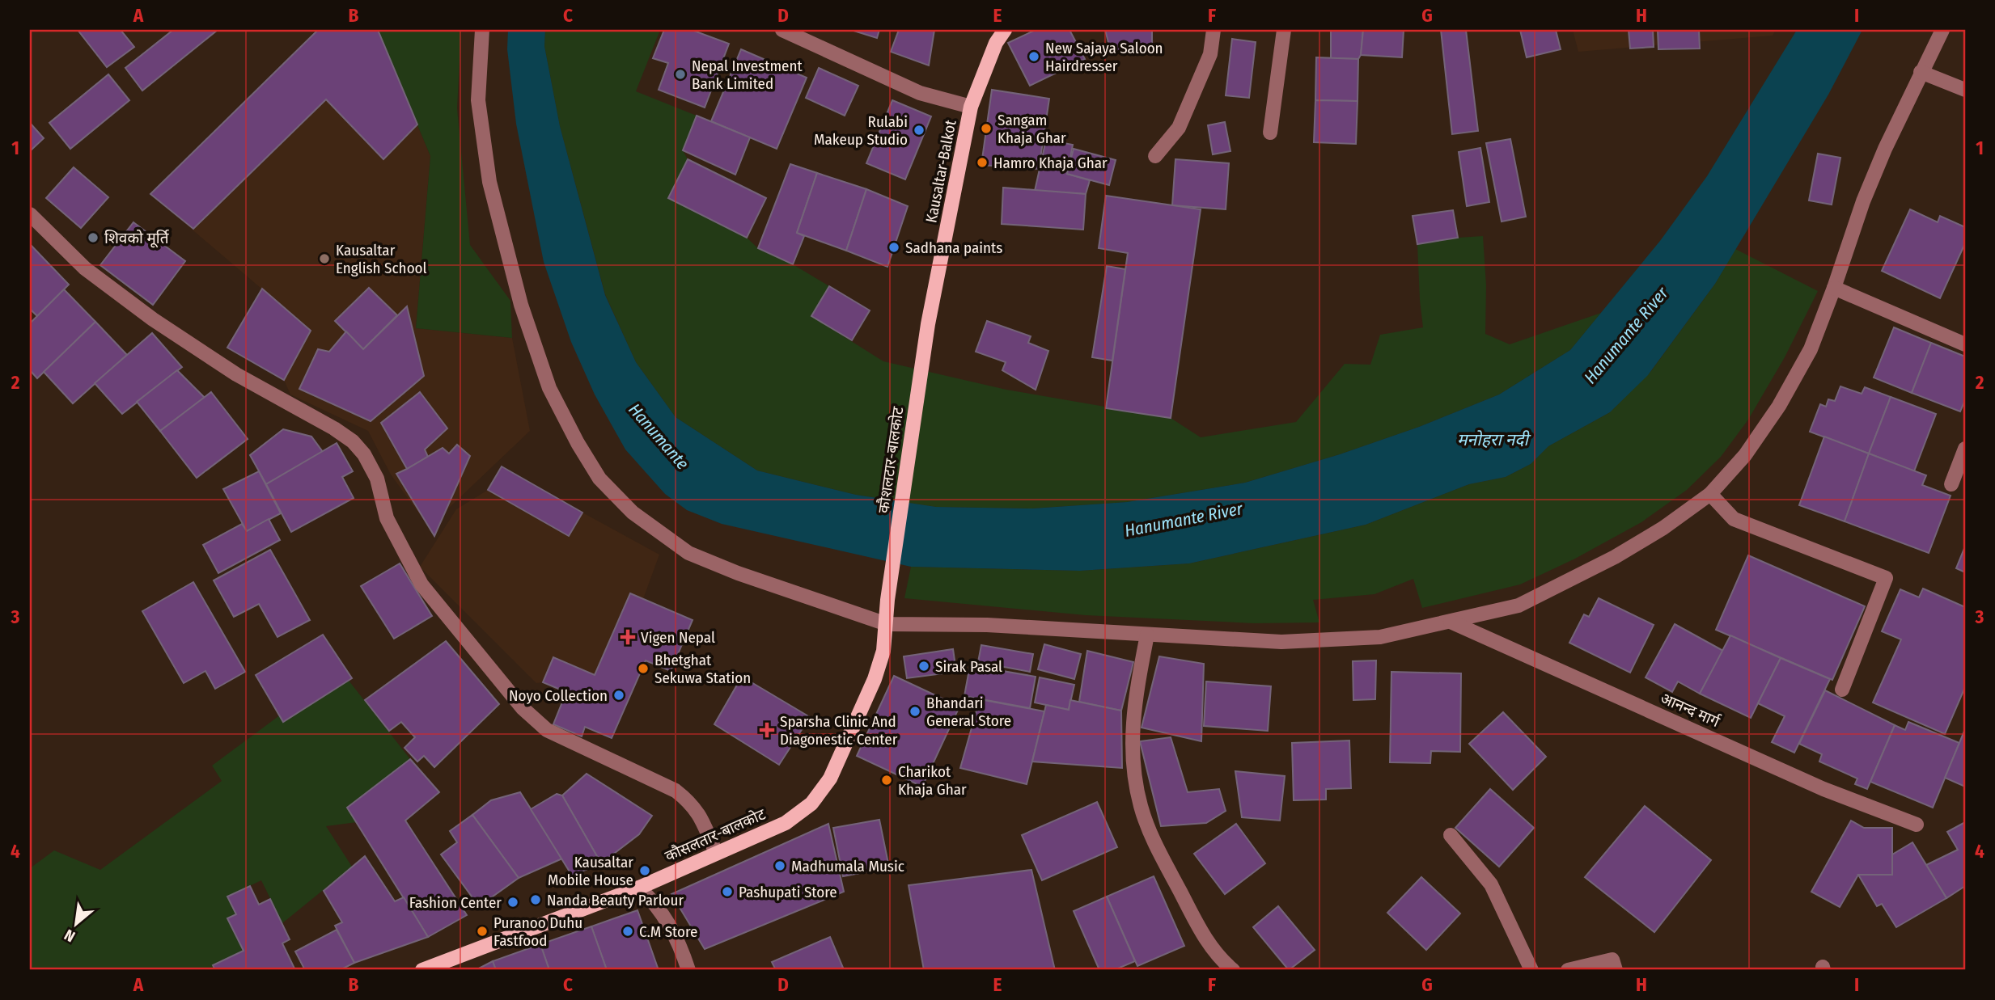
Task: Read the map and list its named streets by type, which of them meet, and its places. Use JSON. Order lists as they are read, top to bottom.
{
  "streets": {
    "main road": ["Kausaltar-Balkot", "कौशलटार-बालकोट", "कौसलतार-बालकोट"],
    "street": ["आनन्द मार्ग"]
  },
  "crossings": [
    ["Kausaltar-Balkot", "कौशलटार-बालकोट"],
    ["कौशलटार-बालकोट", "कौसलतार-बालकोट"]
  ],
  "water": ["Hanumante River", "Hanumante", "मनोहरा नदी"],
  "places": {
    "other": [
      "New Sajaya Saloon Hairdresser",
      "Nepal Investment Bank Limited",
      "Sangam Khaja Ghar",
      "Rulabi Makeup Studio",
      "Hamro Khaja Ghar",
      "शिवको मूर्ति",
      "Sadhana paints",
      "Kausaltar English School",
      "Sirak Pasal",
      "Bhetghat Sekuwa Station",
      "Noyo Collection",
      "Bhandari General Store",
      "Charikot Khaja Ghar",
      "Madhumala Music",
      "Kausaltar Mobile House",
      "Pashupati Store",
      "Nanda Beauty Parlour",
      "Fashion Center",
      "Puranoo Duhu Fastfood",
      "C.M Store"
    ],
    "health": ["Vigen Nepal", "Sparsha Clinic And Diagonestic Center"]
  },
  "north": "bottom left",
  "grid": {
    "columns": [
      "A",
      "B",
      "C",
      "D",
      "E",
      "F",
      "G",
      "H",
      "I"
    ],
    "rows": [
      "1",
      "2",
      "3",
      "4"
    ]
  }
}
